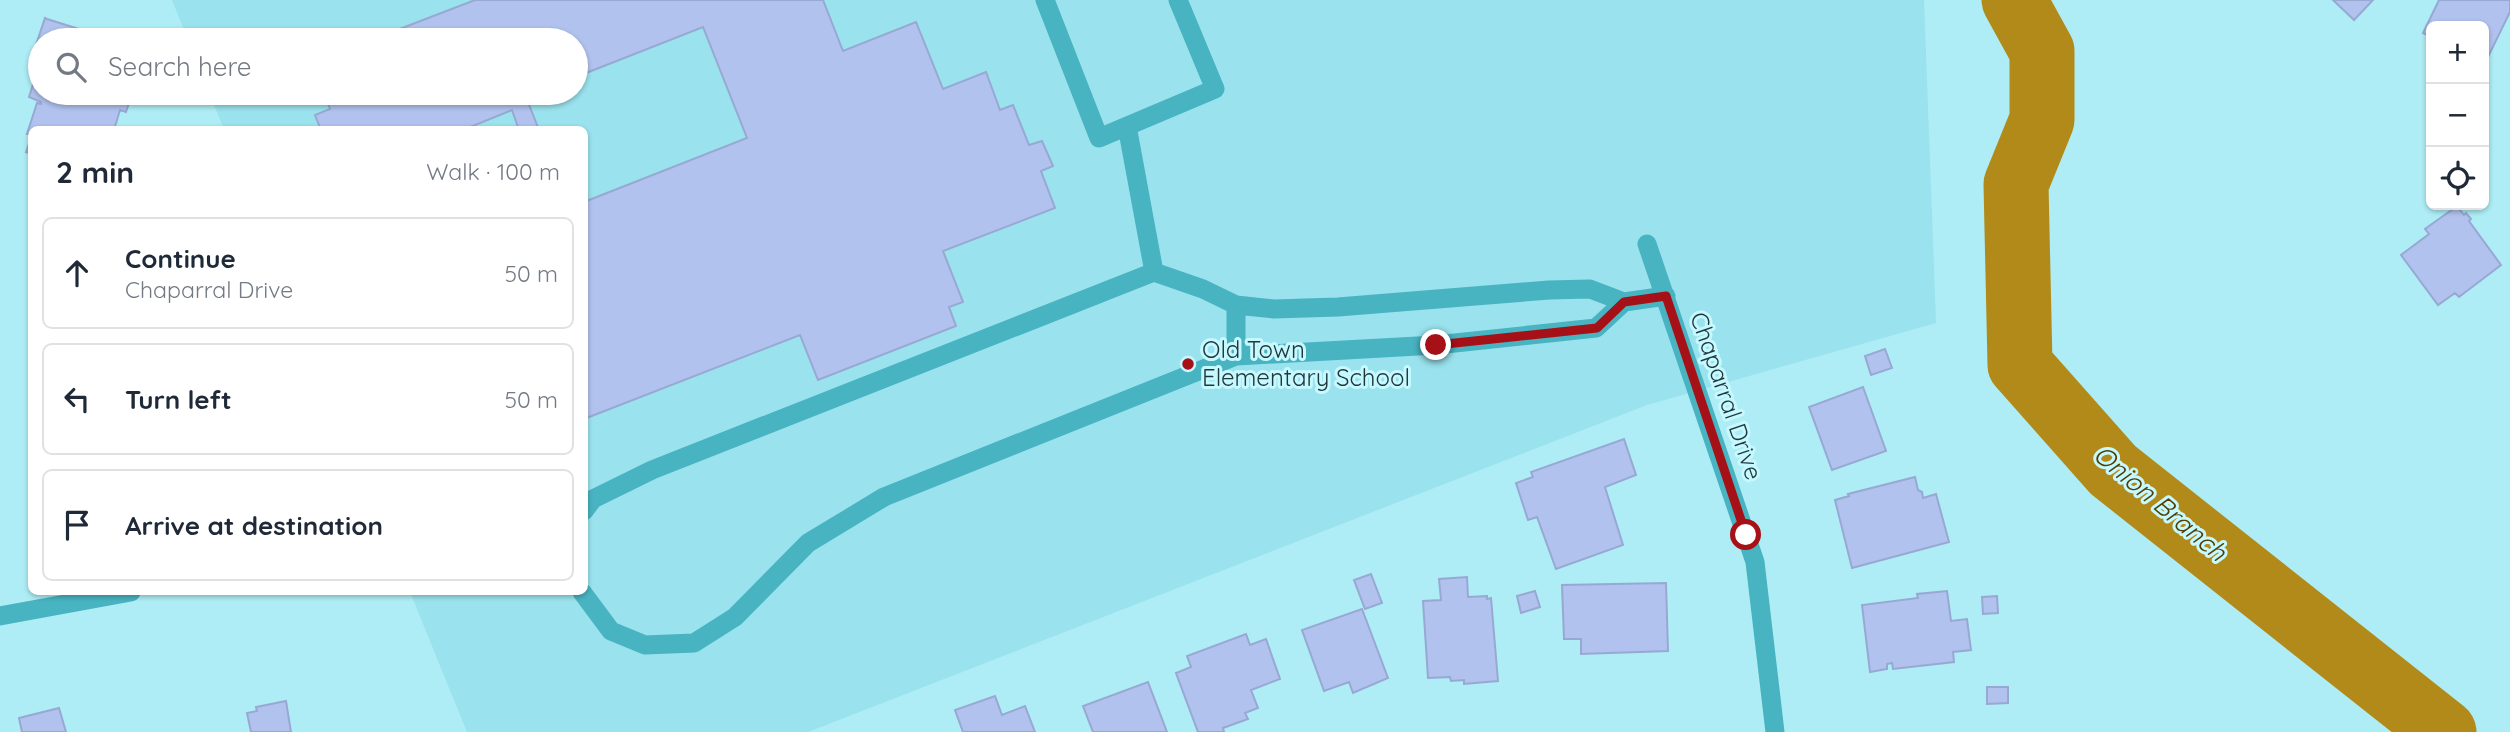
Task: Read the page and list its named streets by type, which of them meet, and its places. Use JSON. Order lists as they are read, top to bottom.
{
  "streets": {
    "street": ["Chaparral Drive"]
  },
  "water": ["Onion Branch"],
  "places": ["Old Town Elementary School"],
  "page": {
    "map_buttons": ["+", "−"],
    "search": "Search here",
    "heading": ["2 min", "Walk · 100 m"],
    "list": [
      ["Continue", "Chaparral Drive", "50 m"],
      ["Turn left", "50 m"],
      "Arrive at destination"
    ]
  }
}
